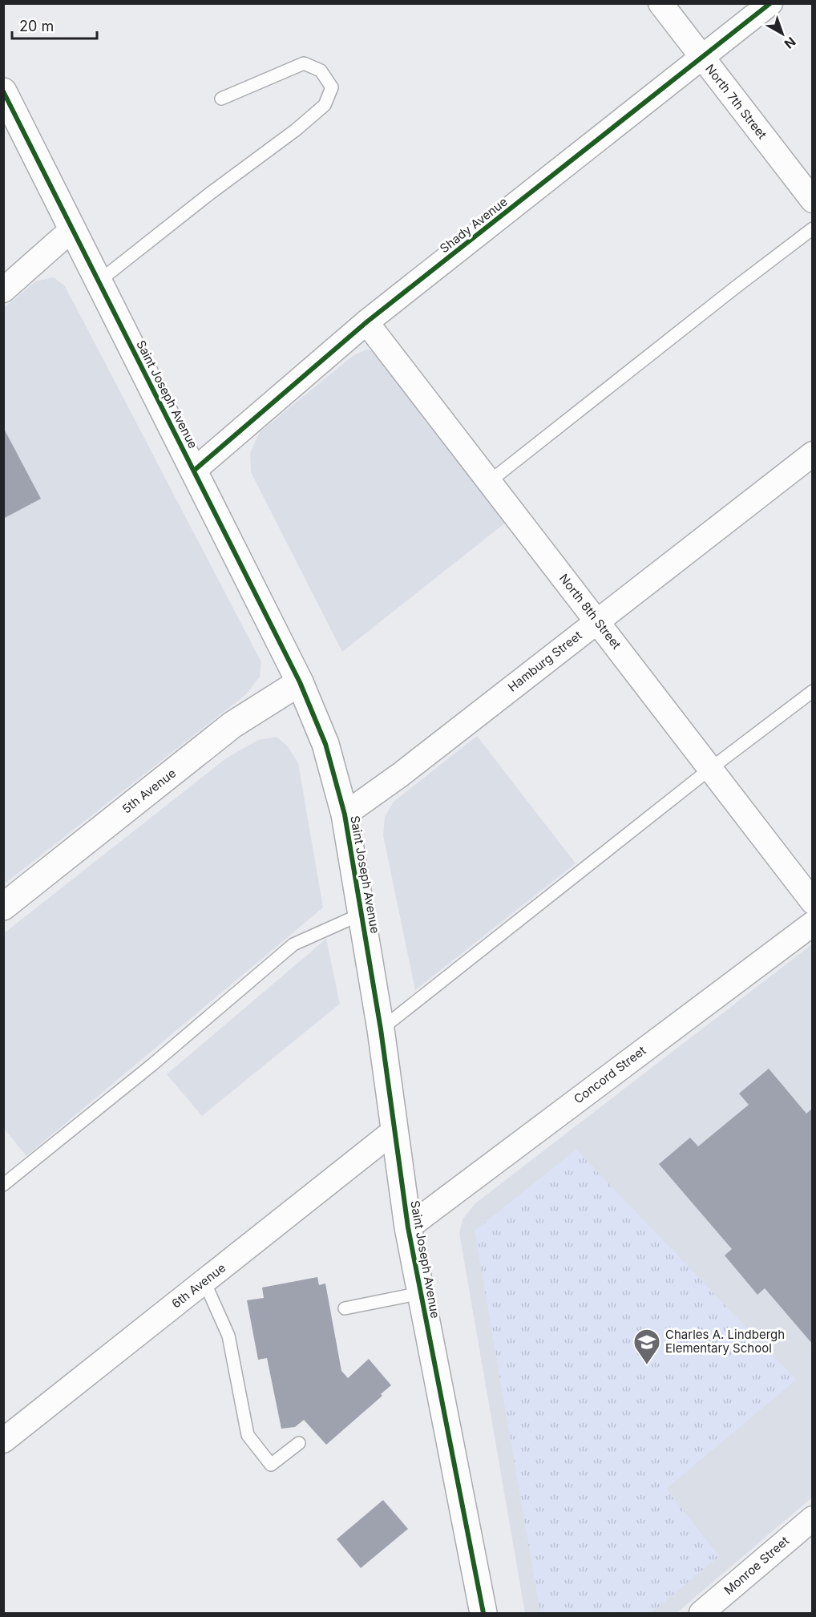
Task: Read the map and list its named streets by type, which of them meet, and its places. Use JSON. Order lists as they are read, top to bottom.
{
  "streets": {
    "main road": ["Saint Joseph Avenue", "5th Avenue"],
    "street": [
      "North 7th Street",
      "Shady Avenue",
      "North 8th Street",
      "Hamburg Street",
      "Concord Street",
      "6th Avenue",
      "Monroe Street"
    ]
  },
  "crossings": [
    ["North 7th Street", "Shady Avenue"],
    ["Shady Avenue", "Saint Joseph Avenue"],
    ["Shady Avenue", "North 8th Street"],
    ["Saint Joseph Avenue", "Hamburg Street"],
    ["Saint Joseph Avenue", "5th Avenue"],
    ["Saint Joseph Avenue", "Concord Street"],
    ["Saint Joseph Avenue", "6th Avenue"],
    ["North 8th Street", "Hamburg Street"]
  ],
  "places": {
    "school or university": ["Charles A. Lindbergh Elementary School"]
  },
  "scale_bar": "20 m",
  "north": "bottom right"
}
